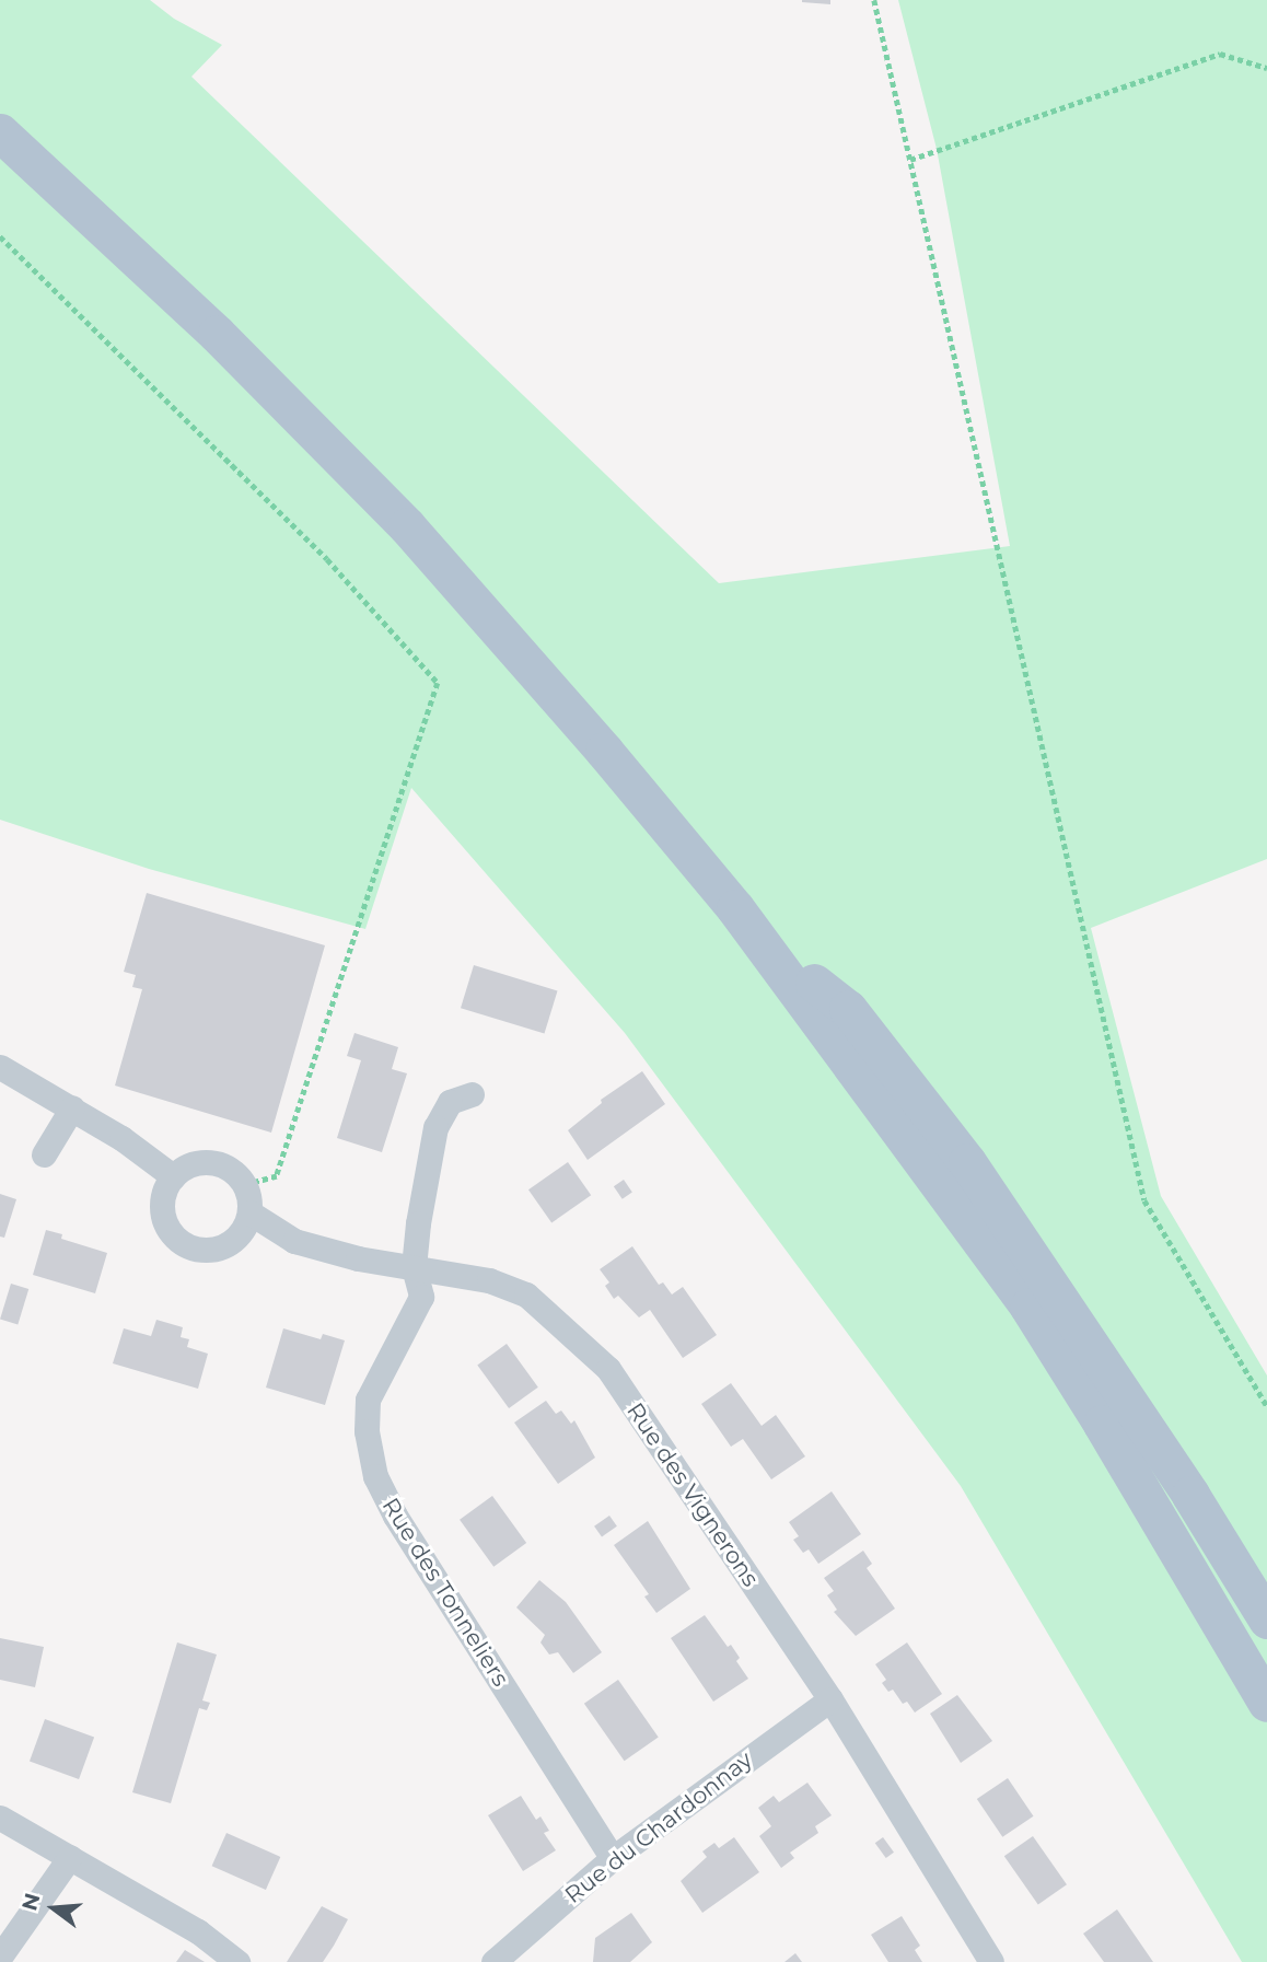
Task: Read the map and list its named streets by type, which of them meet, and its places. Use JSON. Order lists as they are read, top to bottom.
{
  "streets": {
    "street": ["Rue des Vignerons", "Rue des Tonneliers", "Rue du Chardonnay"]
  },
  "crossings": [
    ["Rue des Vignerons", "Rue des Tonneliers"],
    ["Rue des Vignerons", "Rue du Chardonnay"],
    ["Rue des Tonneliers", "Rue du Chardonnay"]
  ],
  "north": "left"
}
